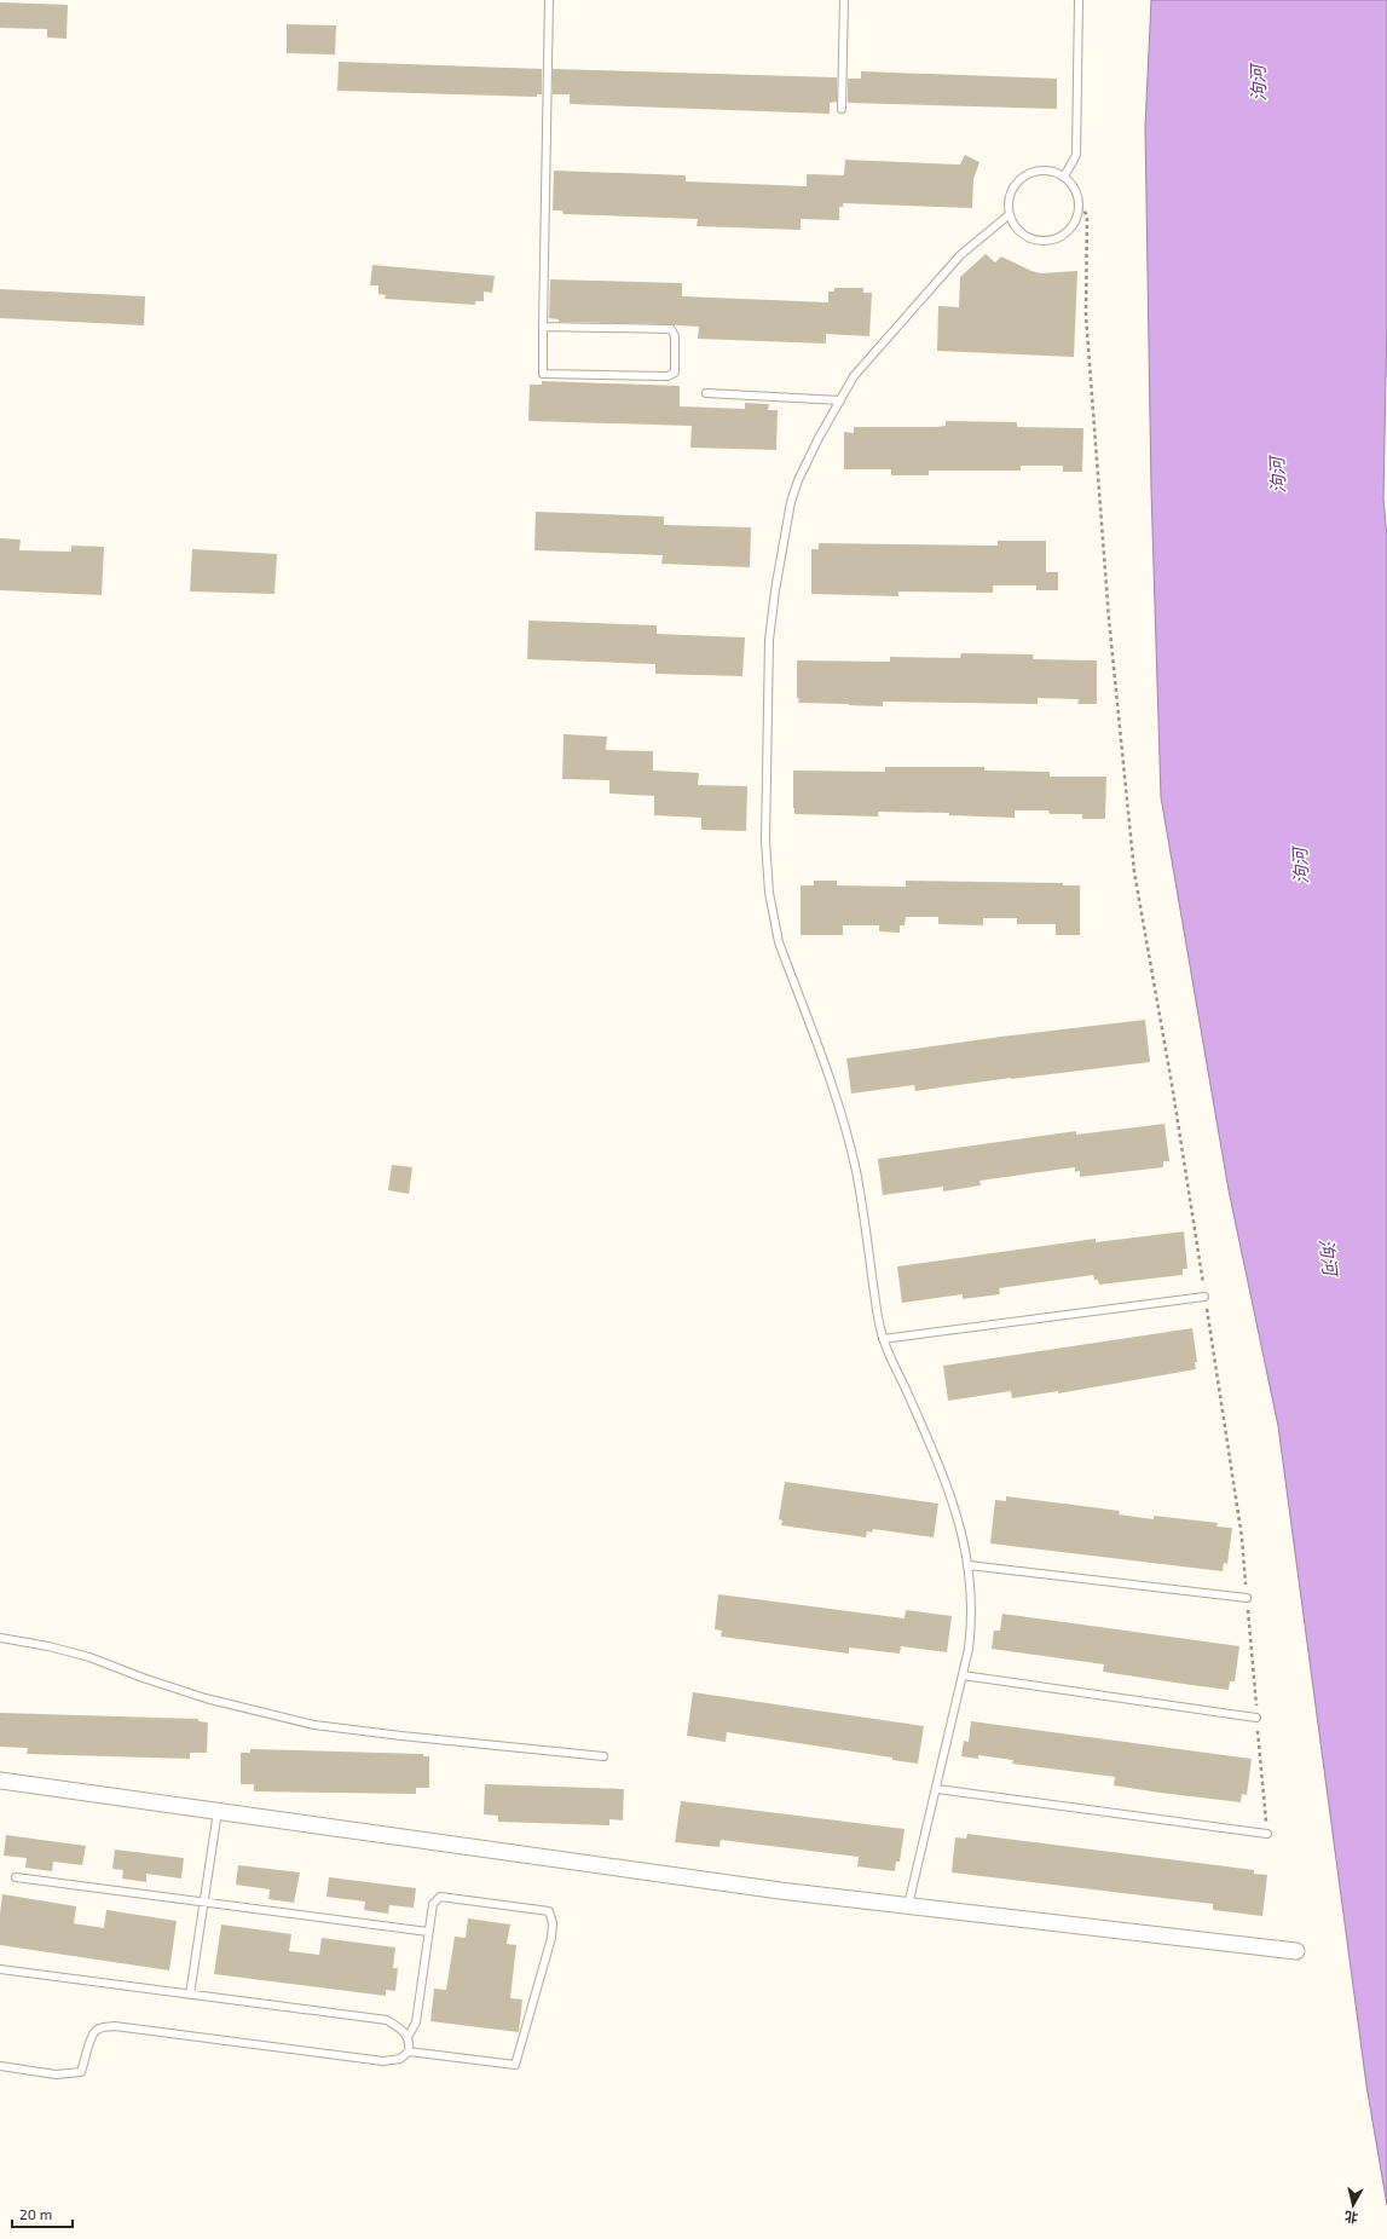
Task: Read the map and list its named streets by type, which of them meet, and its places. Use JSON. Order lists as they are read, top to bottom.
{
  "water": ["泃河"],
  "scale_bar": "20 m",
  "north": "bottom"
}
